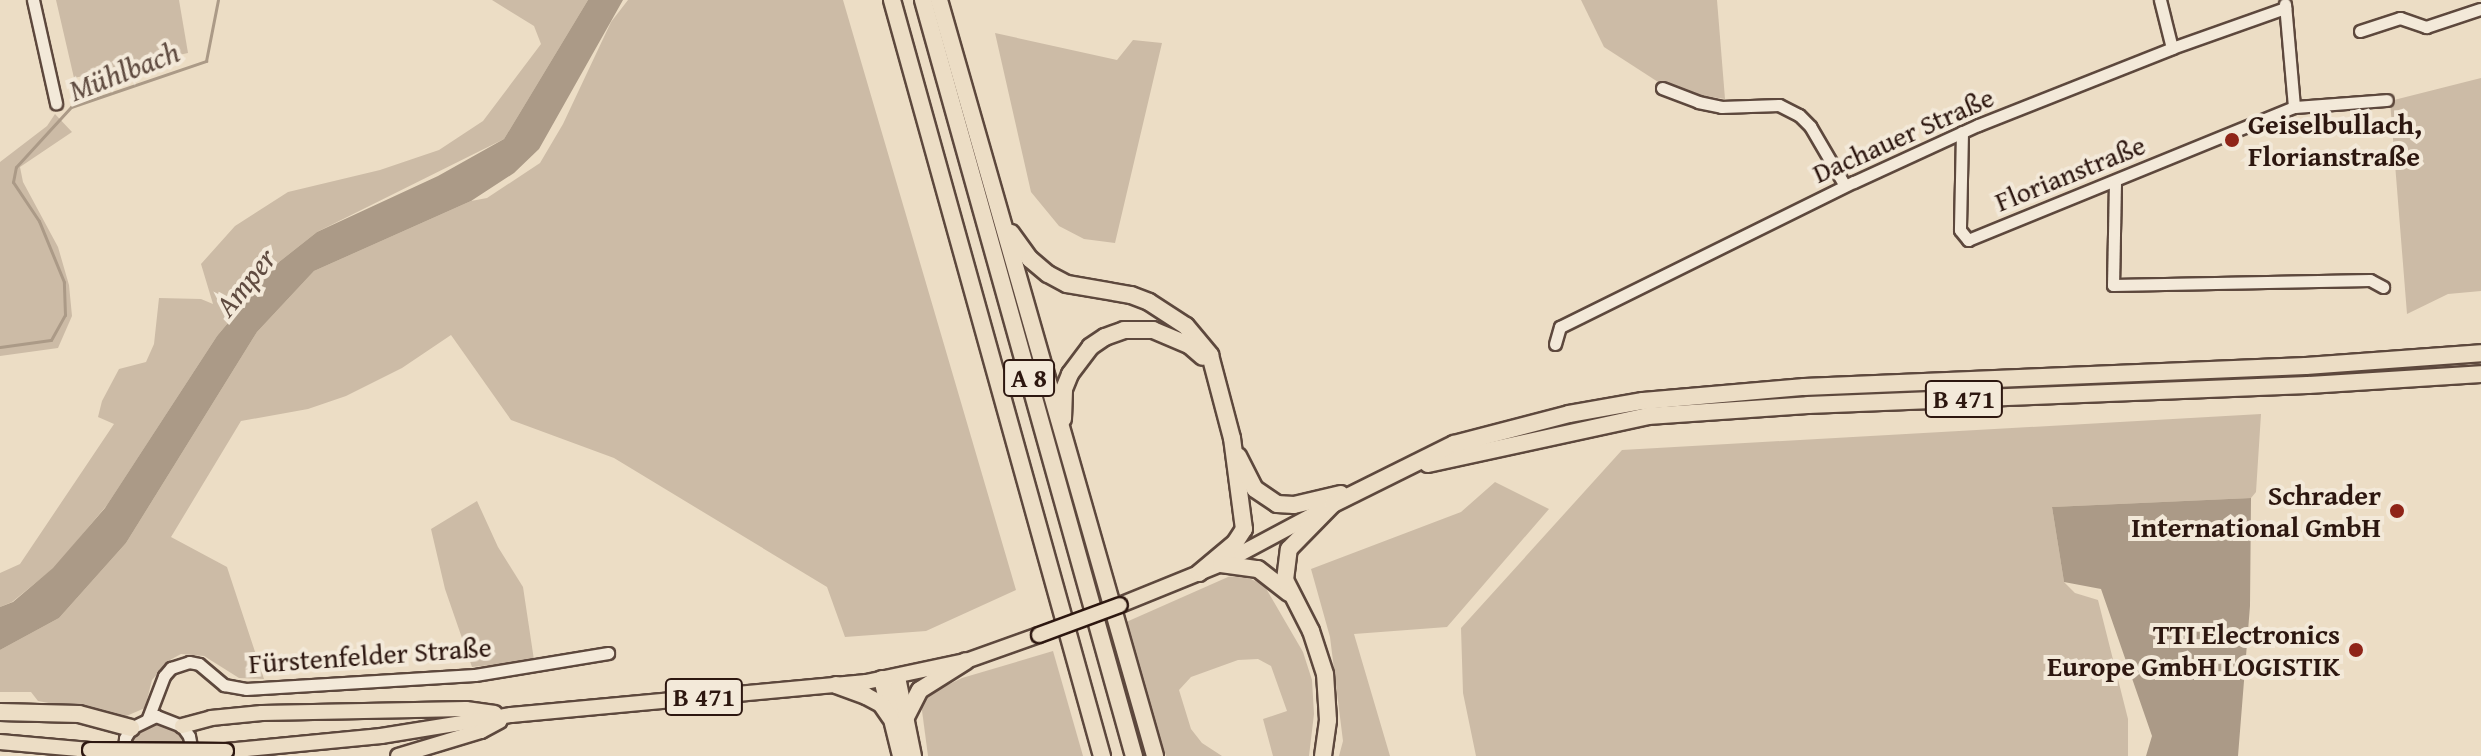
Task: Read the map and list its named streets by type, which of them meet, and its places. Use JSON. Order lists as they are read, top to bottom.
{
  "streets": {
    "highway": ["A 8", "B 471"],
    "street": ["Dachauer Straße", "Florianstraße", "Fürstenfelder Straße"]
  },
  "crossings": [
    ["Dachauer Straße", "Florianstraße"]
  ],
  "water": ["Mühlbach", "Amper"],
  "places": ["Geiselbullach, Florianstraße", "Schrader International GmbH", "TTI Electronics Europe GmbH LOGISTIK"]
}
